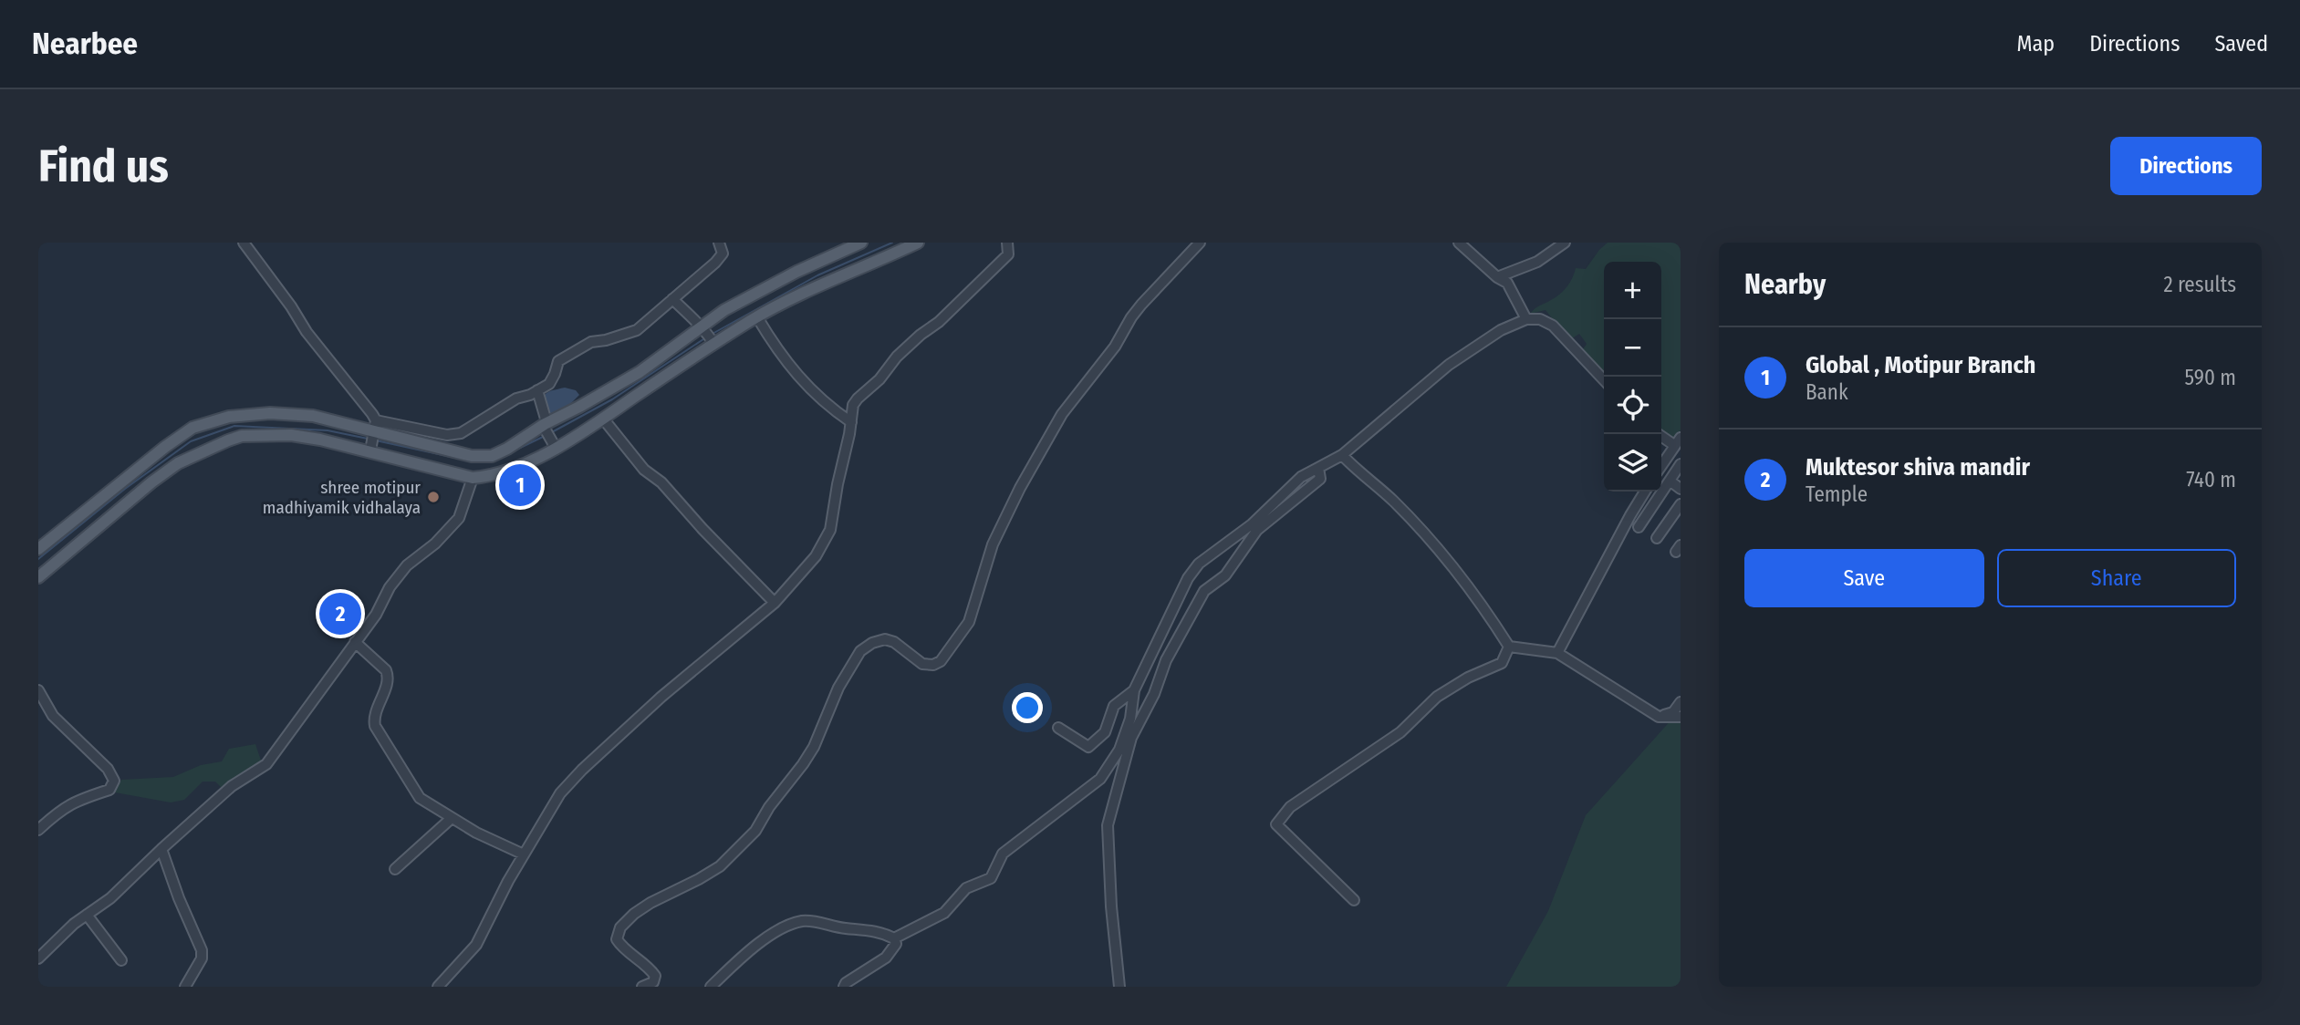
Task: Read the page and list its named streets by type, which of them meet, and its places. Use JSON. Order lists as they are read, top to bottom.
{
  "places": ["shree motipur madhiyamik vidhalaya"],
  "page": {
    "header": "Nearbee",
    "nav": ["Map", "Directions", "Saved"],
    "buttons": [
      "Directions",
      ["Save", "Share"]
    ],
    "title": "Find us",
    "heading": ["Nearby", "2 results"],
    "map_buttons": ["+", "−"],
    "list": [
      {
        "mark": "1",
        "name": "Global , Motipur Branch",
        "note": "Bank",
        "value": "590 m"
      },
      {
        "mark": "2",
        "name": "Muktesor shiva mandir",
        "note": "Temple",
        "value": "740 m"
      }
    ],
    "pins": ["1", "2"]
  }
}
